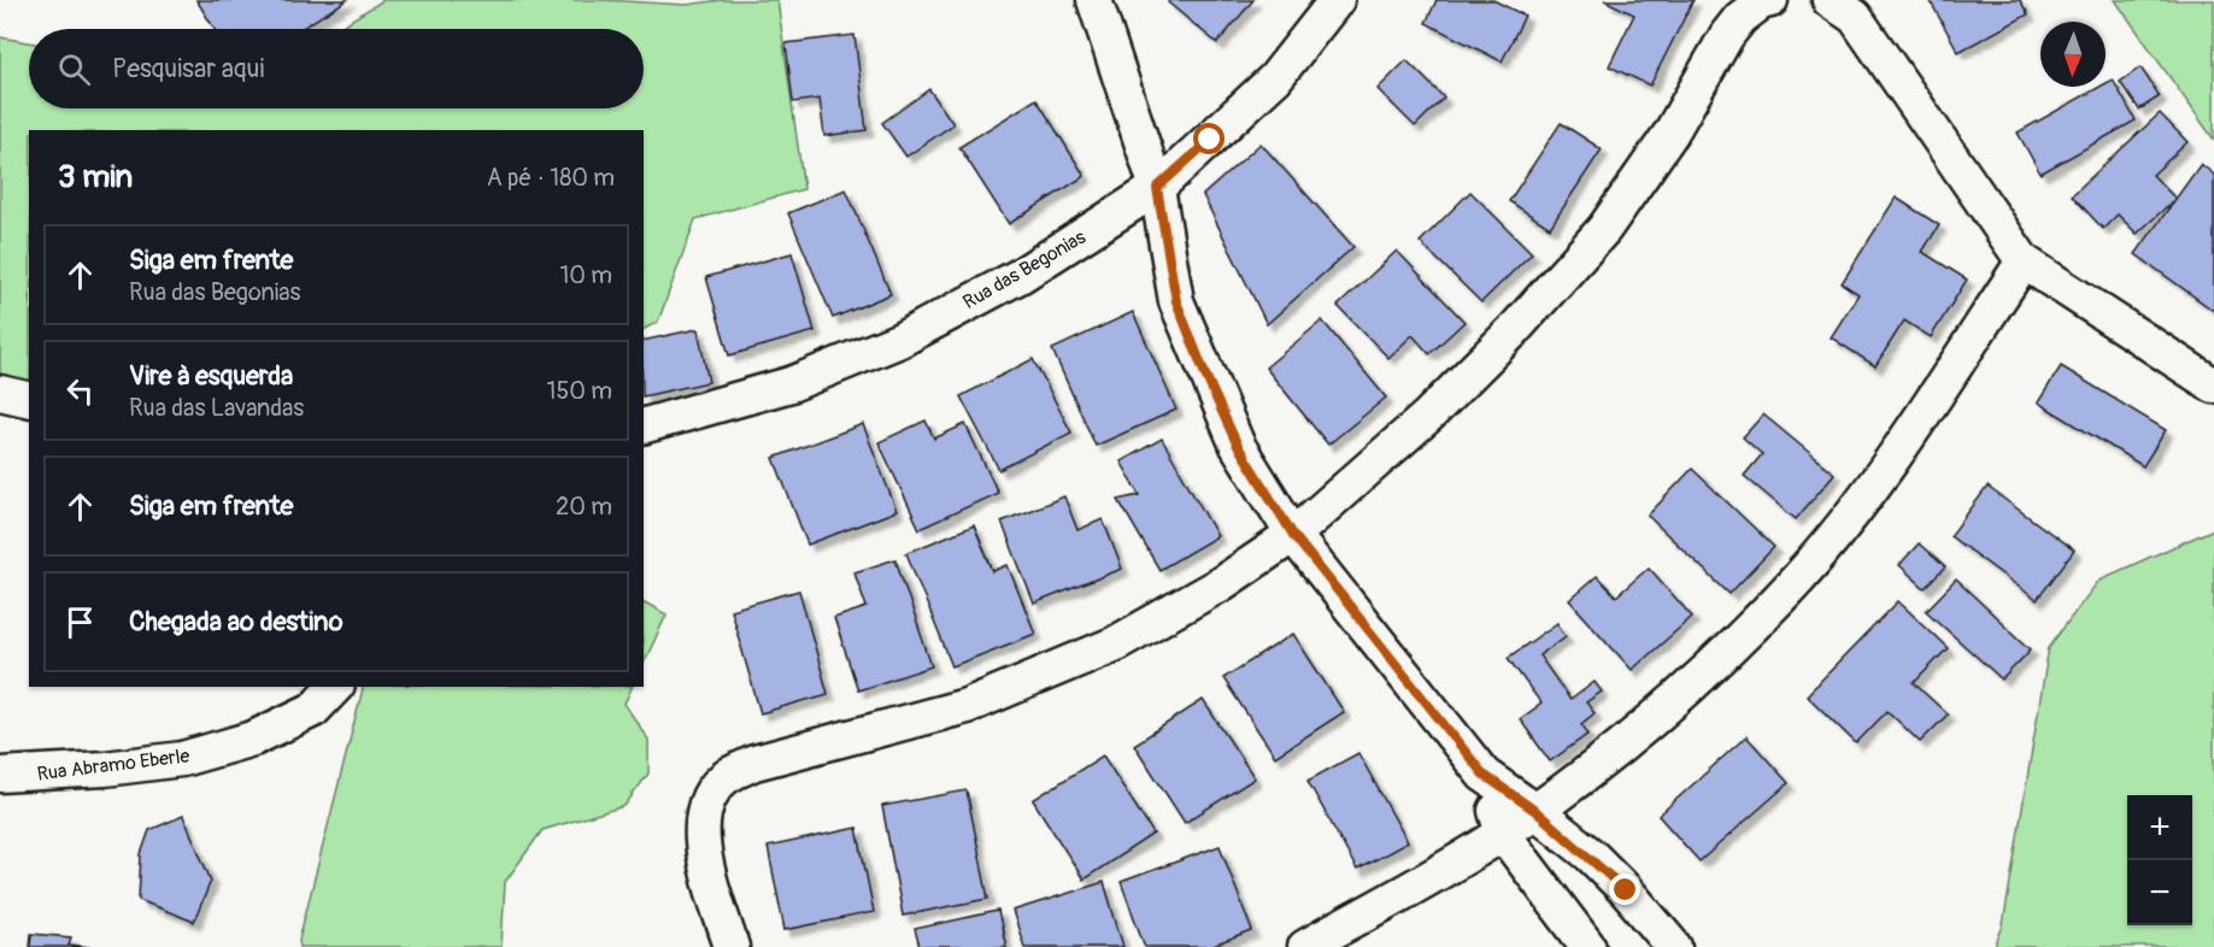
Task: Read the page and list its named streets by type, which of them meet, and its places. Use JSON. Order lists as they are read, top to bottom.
{
  "streets": {
    "street": ["Rua das Begonias", "Rua Abramo Eberle"]
  },
  "north": "bottom",
  "page": {
    "search": "Pesquisar aqui",
    "heading": ["3 min", "A pé · 180 m"],
    "list": [
      ["Siga em frente", "Rua das Begonias", "10 m"],
      ["Vire à esquerda", "Rua das Lavandas", "150 m"],
      ["Siga em frente", "20 m"],
      "Chegada ao destino"
    ],
    "map_buttons": ["+", "−"]
  }
}
